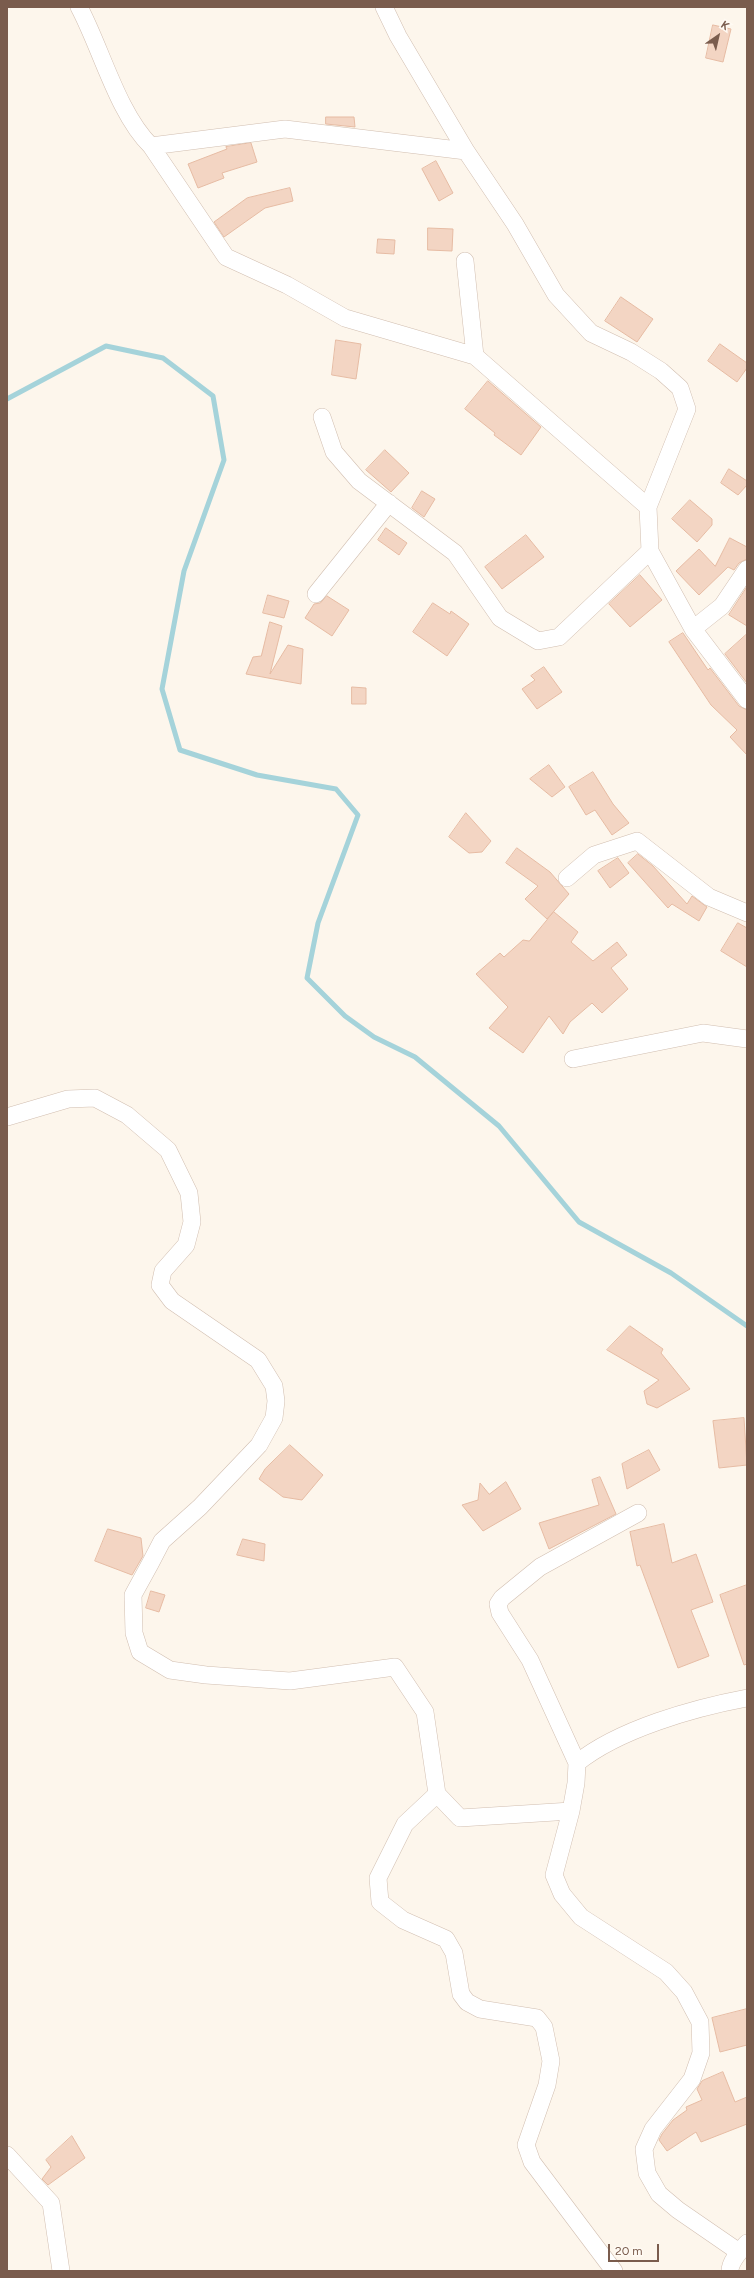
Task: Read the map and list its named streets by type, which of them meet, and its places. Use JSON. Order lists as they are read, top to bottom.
{
  "scale_bar": "20 m",
  "north": "top right"
}
